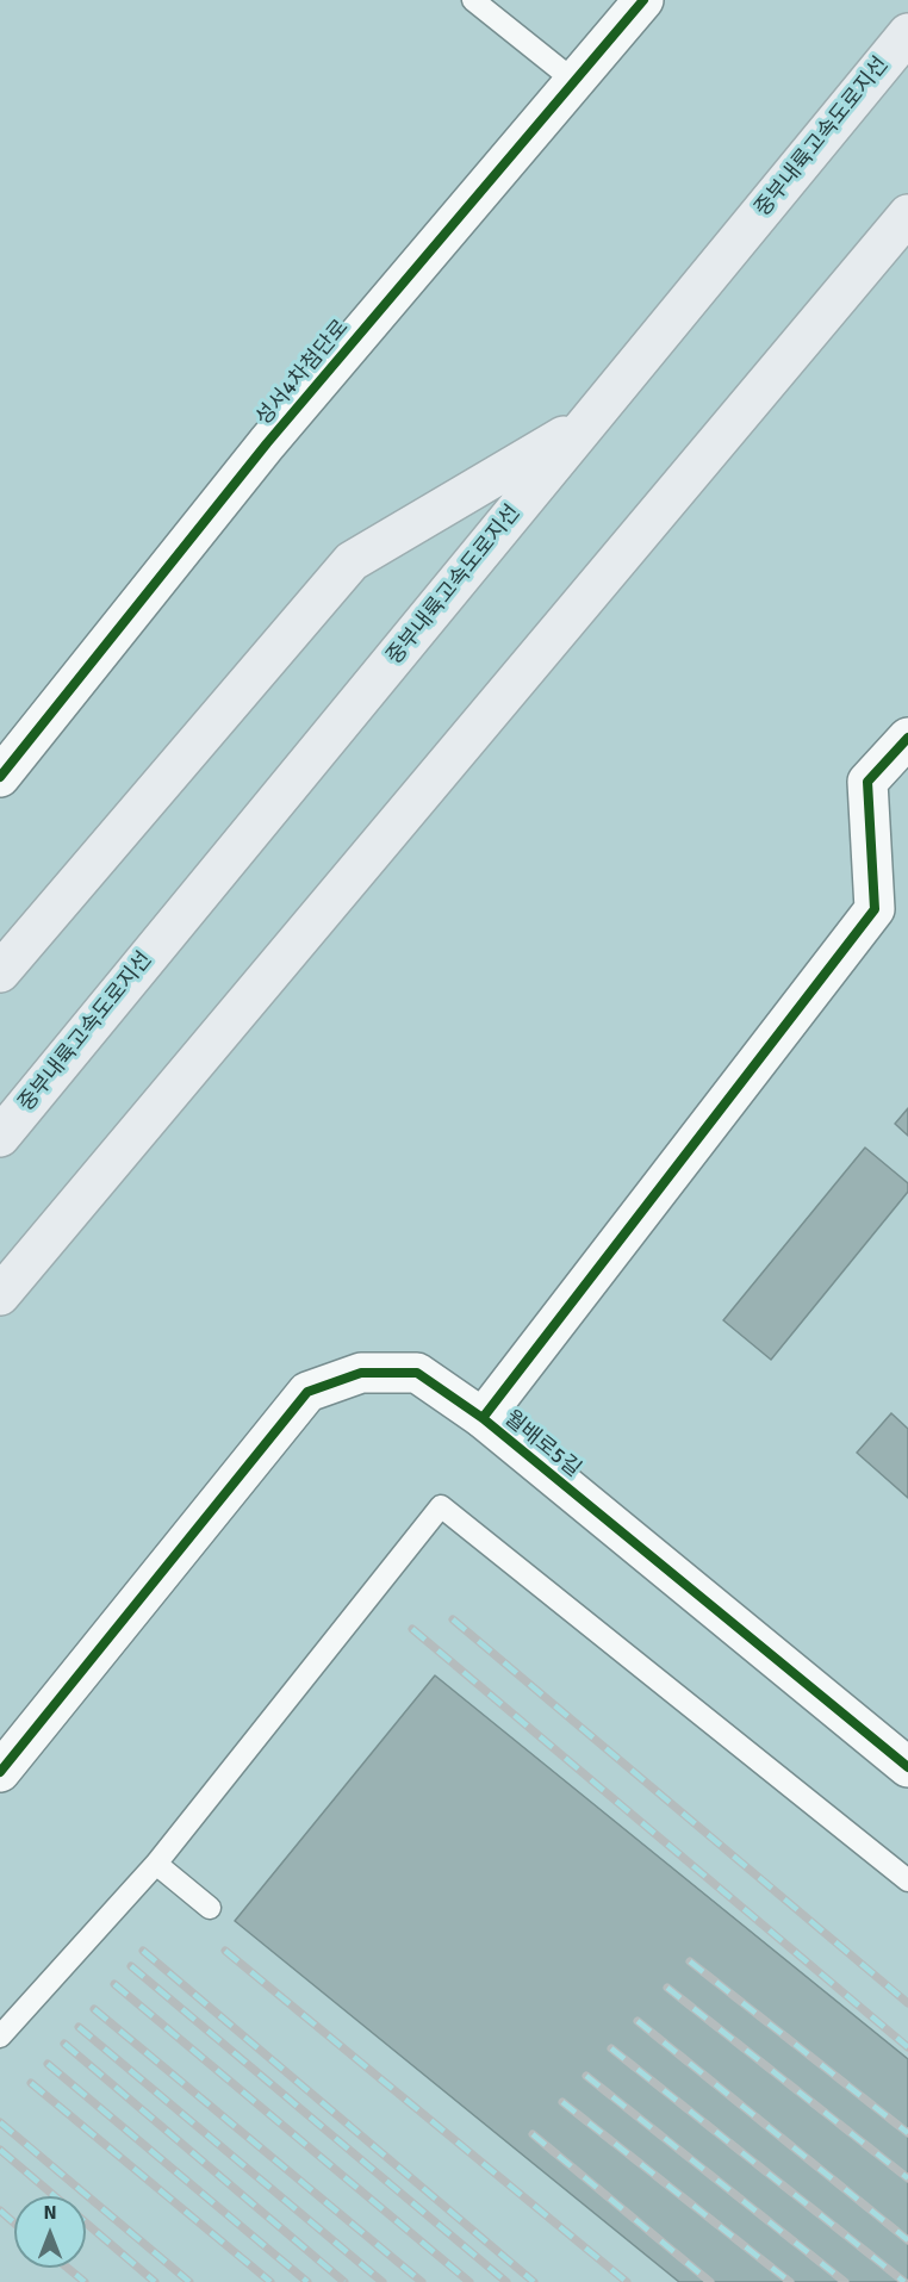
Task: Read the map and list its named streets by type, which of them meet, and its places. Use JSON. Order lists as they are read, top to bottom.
{
  "streets": {
    "highway": ["중부내륙고속도로지선"],
    "street": ["성서4차첨단로", "월배로5길"]
  },
  "north": "top"
}
